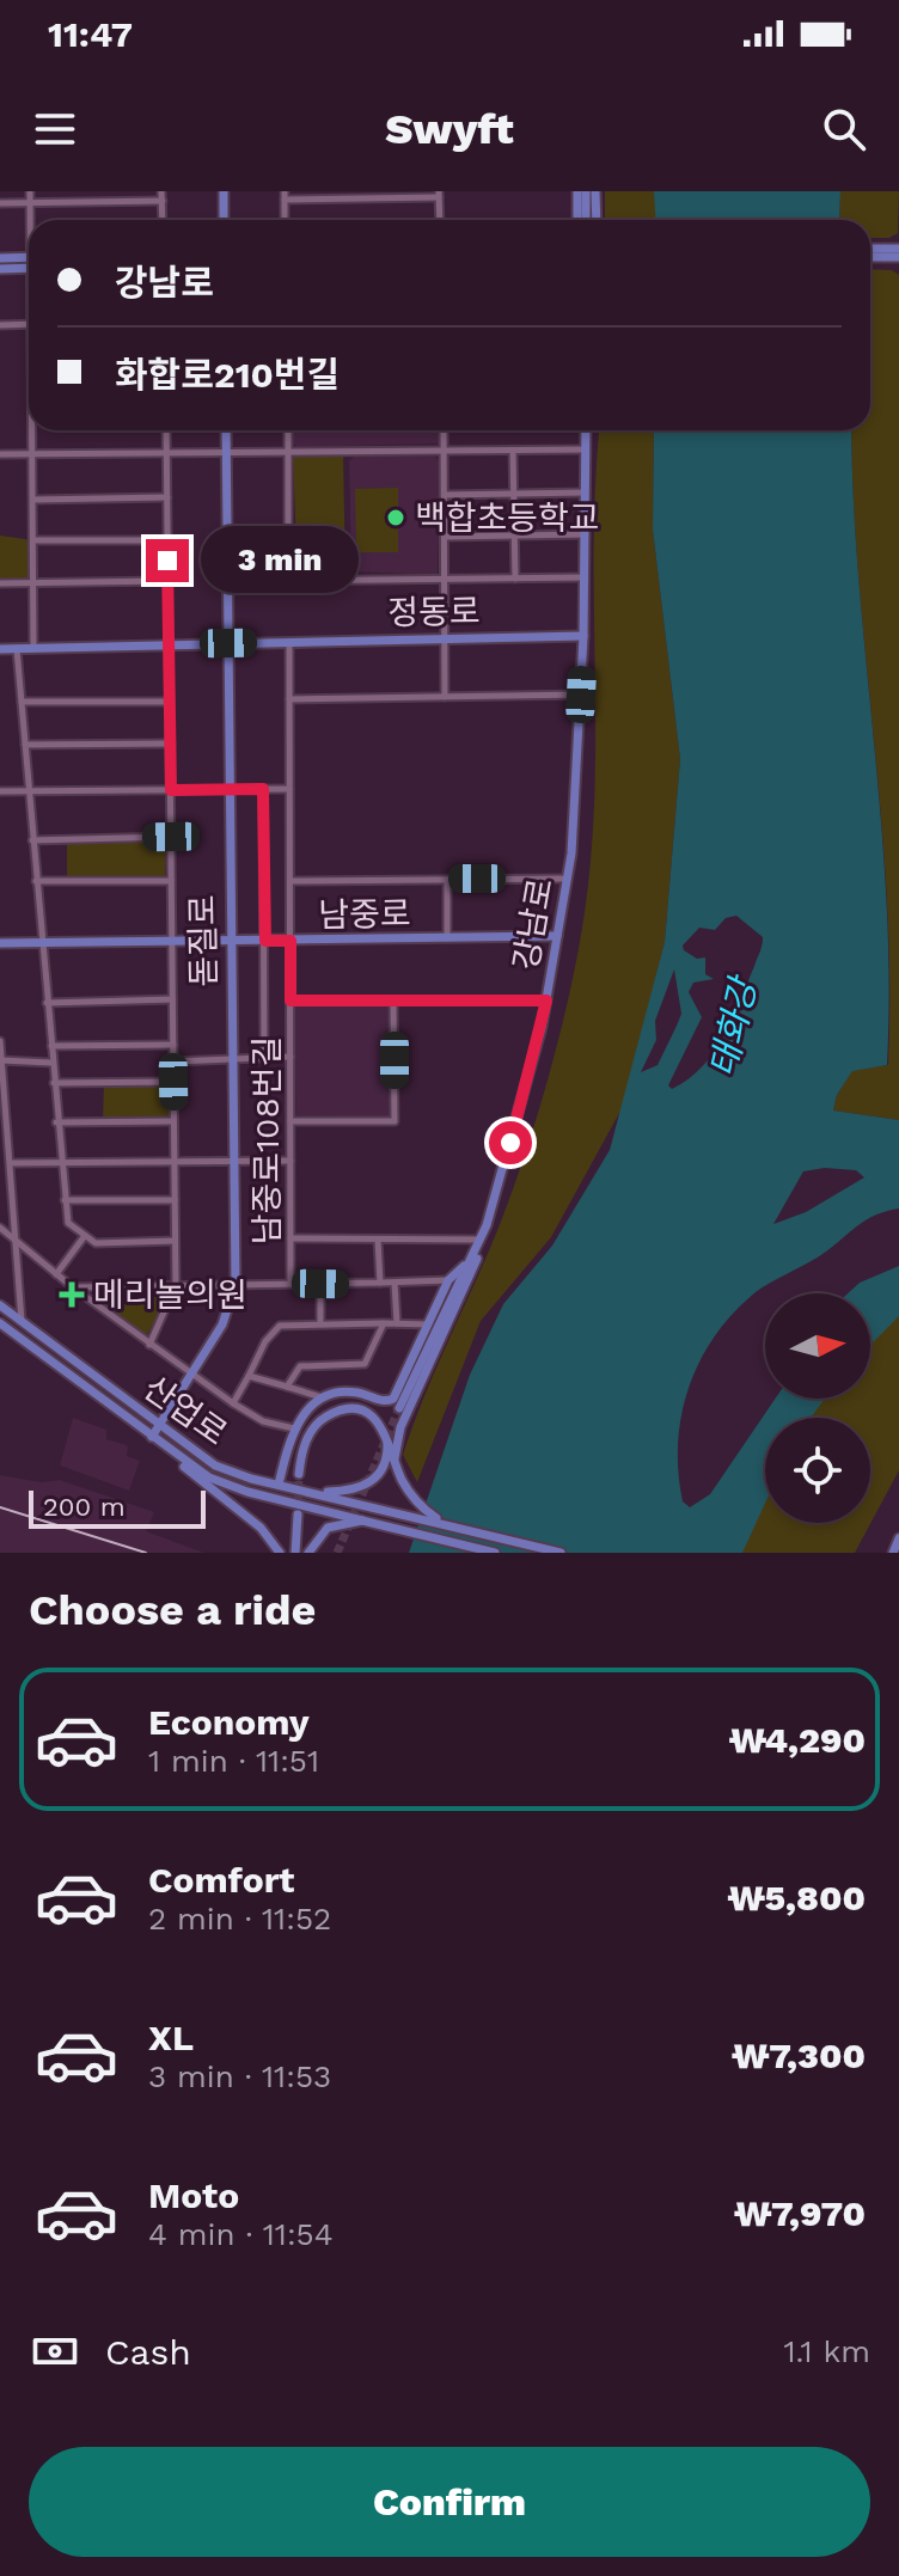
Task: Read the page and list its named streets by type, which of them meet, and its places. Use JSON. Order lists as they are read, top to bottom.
{
  "streets": {
    "main road": [
      "정동로",
      "남중로",
      "강남로",
      "돋질로",
      "산업로"
    ],
    "street": ["남중로108번길"]
  },
  "crossings": [
    ["정동로", "강남로"],
    ["정동로", "돋질로"],
    ["정동로", "남중로108번길"],
    ["남중로", "강남로"],
    ["남중로", "돋질로"],
    ["남중로", "남중로108번길"],
    ["돋질로", "산업로"]
  ],
  "water": ["태화강"],
  "places": {
    "other": ["백합초등학교"],
    "health": ["메리놀의원"]
  },
  "scale_bar": "200 m",
  "north": "right",
  "page": {
    "status": "11:47",
    "header": "Swyft",
    "banner": ["강남로", "화합로210번길"],
    "bubble": "3 min",
    "scale": "200 m",
    "heading": "Choose a ride",
    "list": [
      {
        "name": "Economy",
        "note": "1 min · 11:51",
        "value": "₩4,290"
      },
      {
        "name": "Comfort",
        "note": "2 min · 11:52",
        "value": "₩5,800"
      },
      {
        "name": "XL",
        "note": "3 min · 11:53",
        "value": "₩7,300"
      },
      {
        "name": "Moto",
        "note": "4 min · 11:54",
        "value": "₩7,970"
      }
    ],
    "pay": ["Cash", "1.1 km"],
    "buttons": "Confirm"
  }
}
